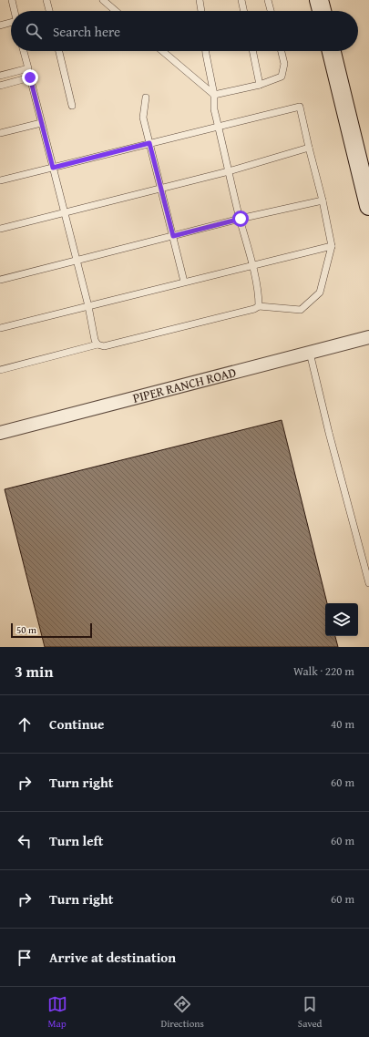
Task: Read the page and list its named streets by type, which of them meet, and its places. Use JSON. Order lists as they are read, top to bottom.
{
  "streets": {
    "street": ["PIPER RANCH ROAD"]
  },
  "scale_bar": "50 m",
  "page": {
    "search": "Search here",
    "scale": "50 m",
    "heading": ["3 min", "Walk · 220 m"],
    "list": [
      ["Continue", "40 m"],
      ["Turn right", "60 m"],
      ["Turn left", "60 m"],
      ["Turn right", "60 m"],
      "Arrive at destination"
    ],
    "nav": ["Map", "Directions", "Saved"]
  }
}
